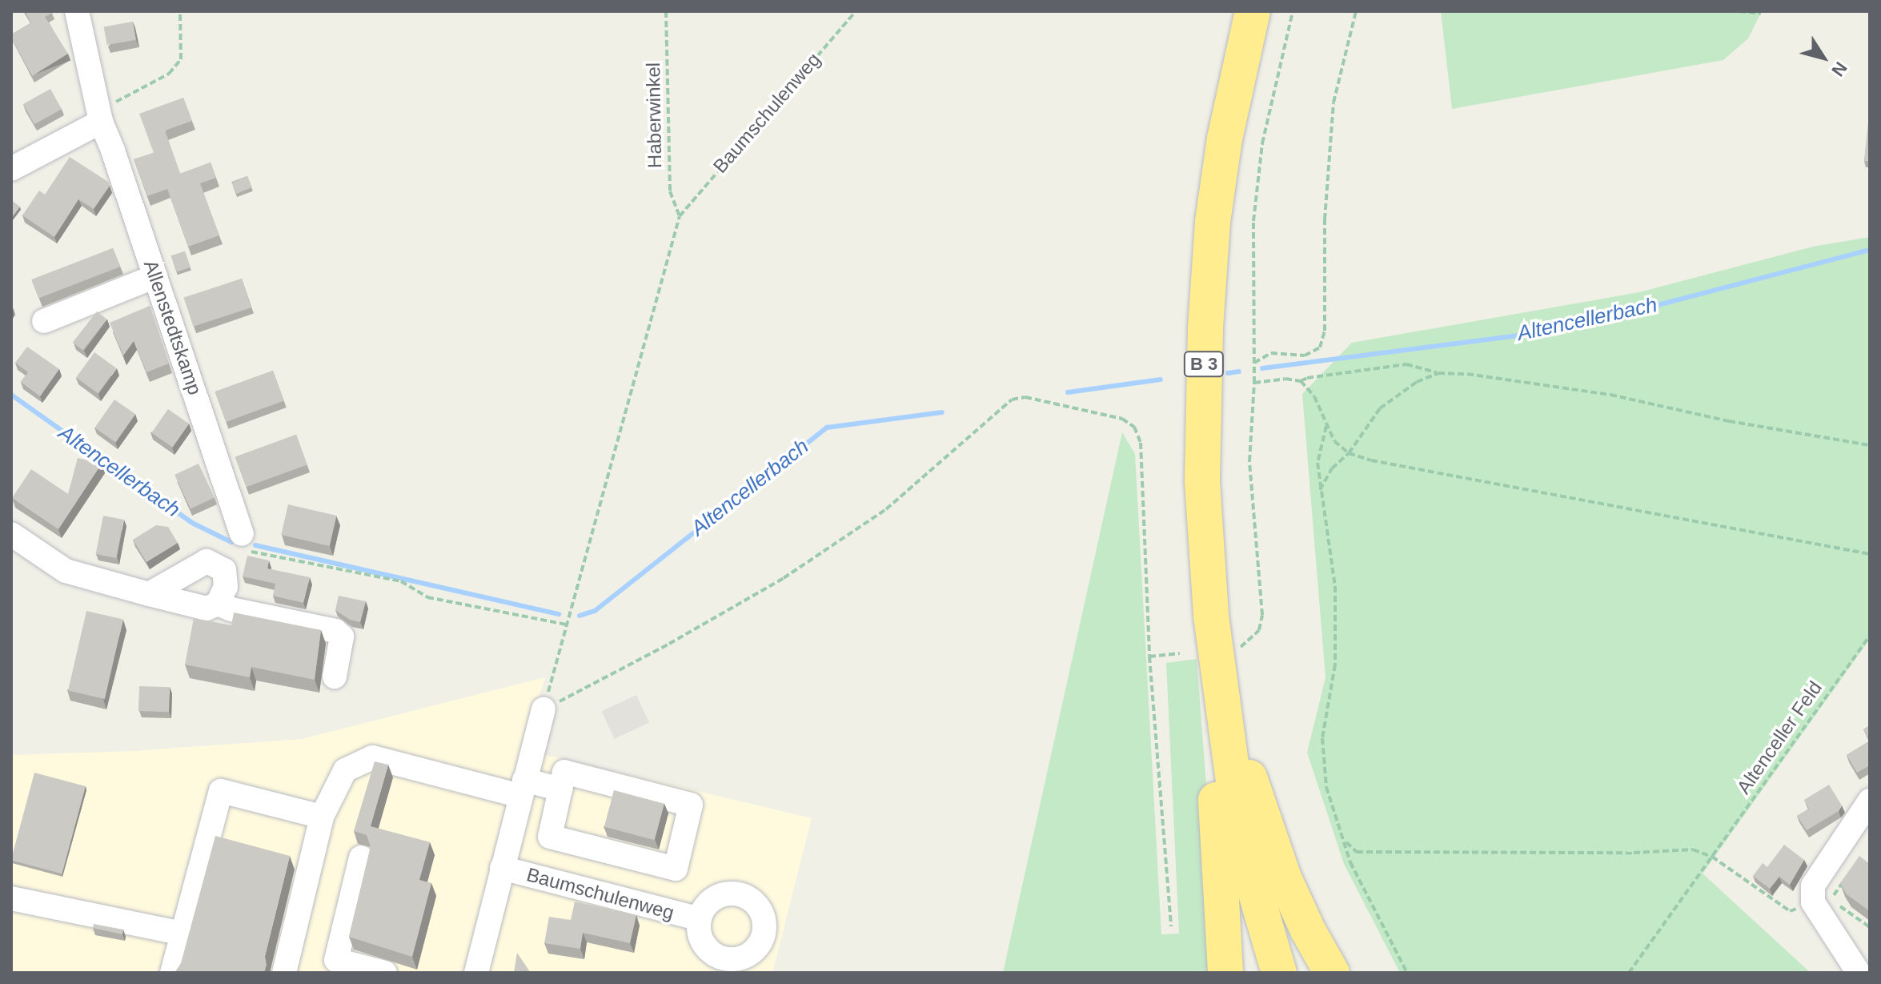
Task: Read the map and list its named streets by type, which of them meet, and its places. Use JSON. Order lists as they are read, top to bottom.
{
  "streets": {
    "highway": ["B 3"],
    "street": ["Baumschulenweg", "Allenstedtskamp"],
    "path": ["Haberwinkel", "Altenceller Feld"]
  },
  "crossings": [
    ["Baumschulenweg", "Haberwinkel"]
  ],
  "water": ["Altencellerbach"],
  "north": "bottom right"
}
